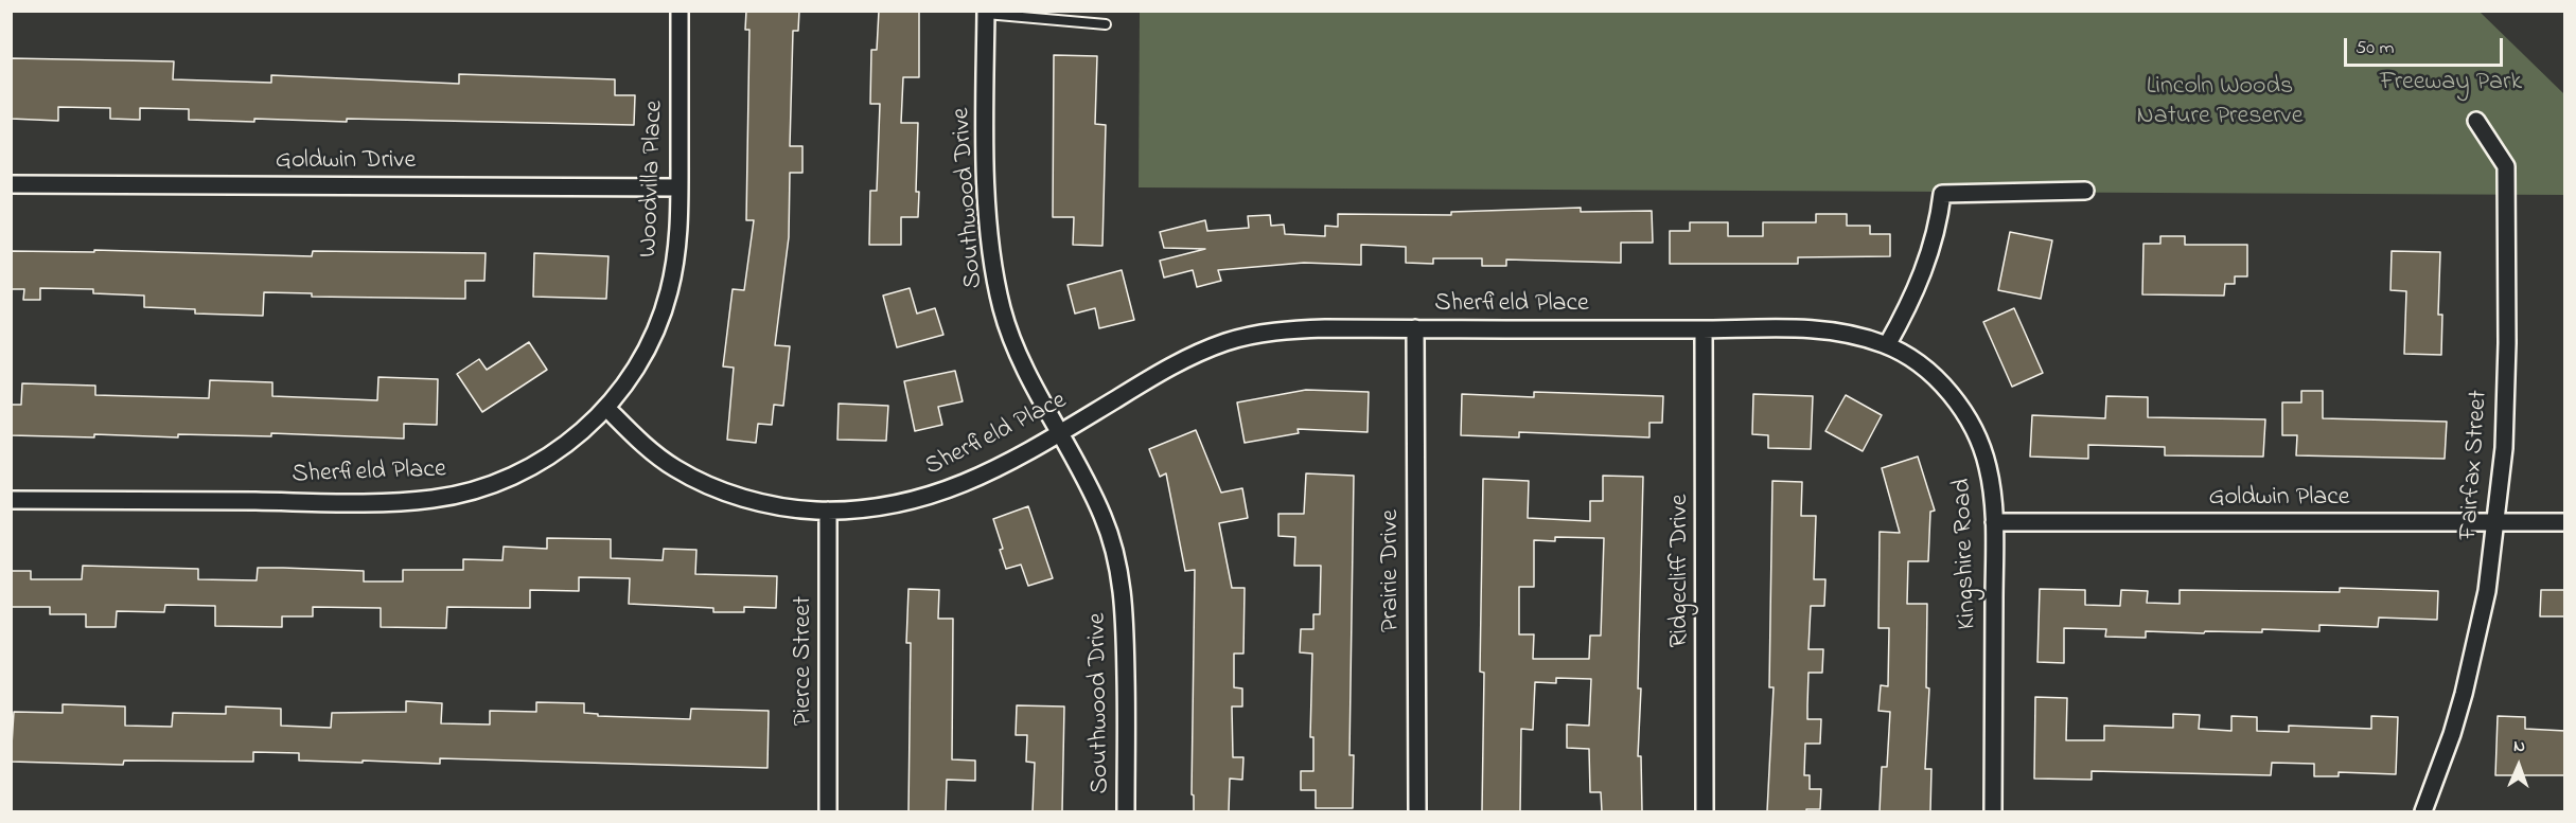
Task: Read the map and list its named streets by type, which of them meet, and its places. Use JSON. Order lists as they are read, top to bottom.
{
  "streets": {
    "street": [
      "Goldwin Drive",
      "Woodvilla Place",
      "Southwood Drive",
      "Sherfield Place",
      "Fairfax Street",
      "Goldwin Place",
      "Kingshire Road",
      "Prairie Drive",
      "Ridgecliff Drive",
      "Pierce Street"
    ]
  },
  "crossings": [
    ["Goldwin Drive", "Woodvilla Place"],
    ["Woodvilla Place", "Sherfield Place"],
    ["Southwood Drive", "Sherfield Place"],
    ["Sherfield Place", "Kingshire Road"],
    ["Sherfield Place", "Prairie Drive"],
    ["Sherfield Place", "Ridgecliff Drive"],
    ["Sherfield Place", "Pierce Street"],
    ["Fairfax Street", "Goldwin Place"],
    ["Goldwin Place", "Kingshire Road"]
  ],
  "parks": ["Freeway Park", "Lincoln Woods Nature Preserve"],
  "scale_bar": "50 m",
  "north": "top"
}
